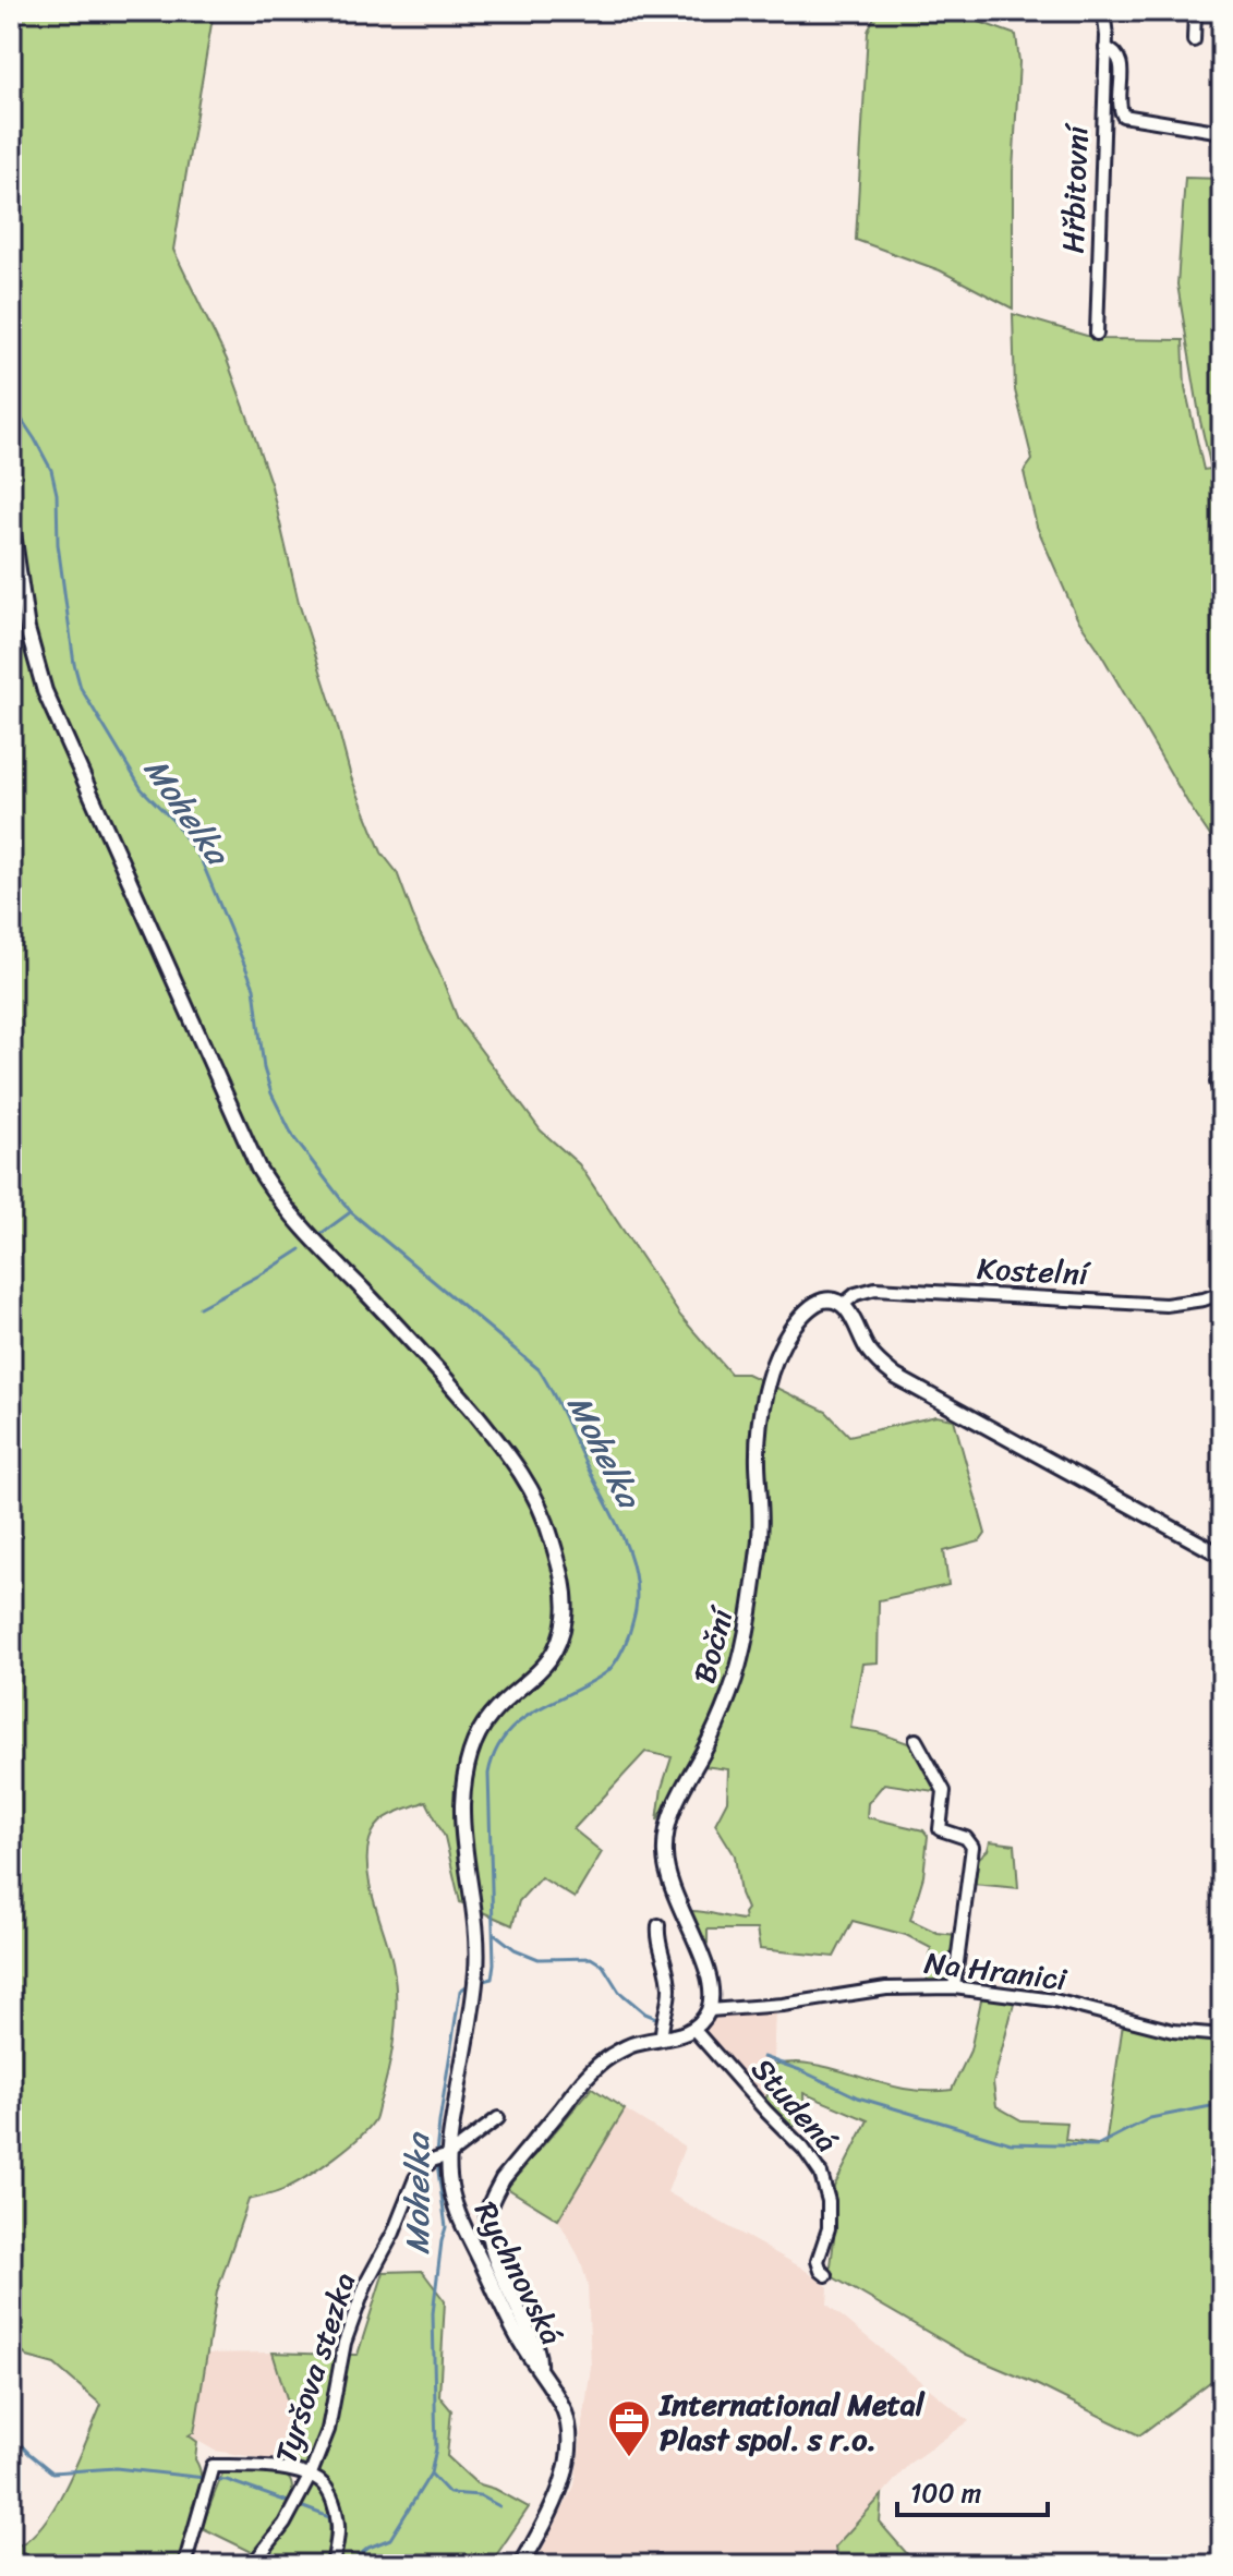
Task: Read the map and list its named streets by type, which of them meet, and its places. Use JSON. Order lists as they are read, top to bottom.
{
  "streets": {
    "street": [
      "Hřbitovní",
      "Kostelní",
      "Boční",
      "Na Hranici",
      "Studená",
      "Rychnovská",
      "Tyršova stezka"
    ]
  },
  "crossings": [
    ["Kostelní", "Boční"],
    ["Boční", "Na Hranici"],
    ["Rychnovská", "Tyršova stezka"]
  ],
  "water": ["Mohelka"],
  "places": {
    "office": ["International Metal Plast spol. s r.o."]
  },
  "scale_bar": "100 m"
}
